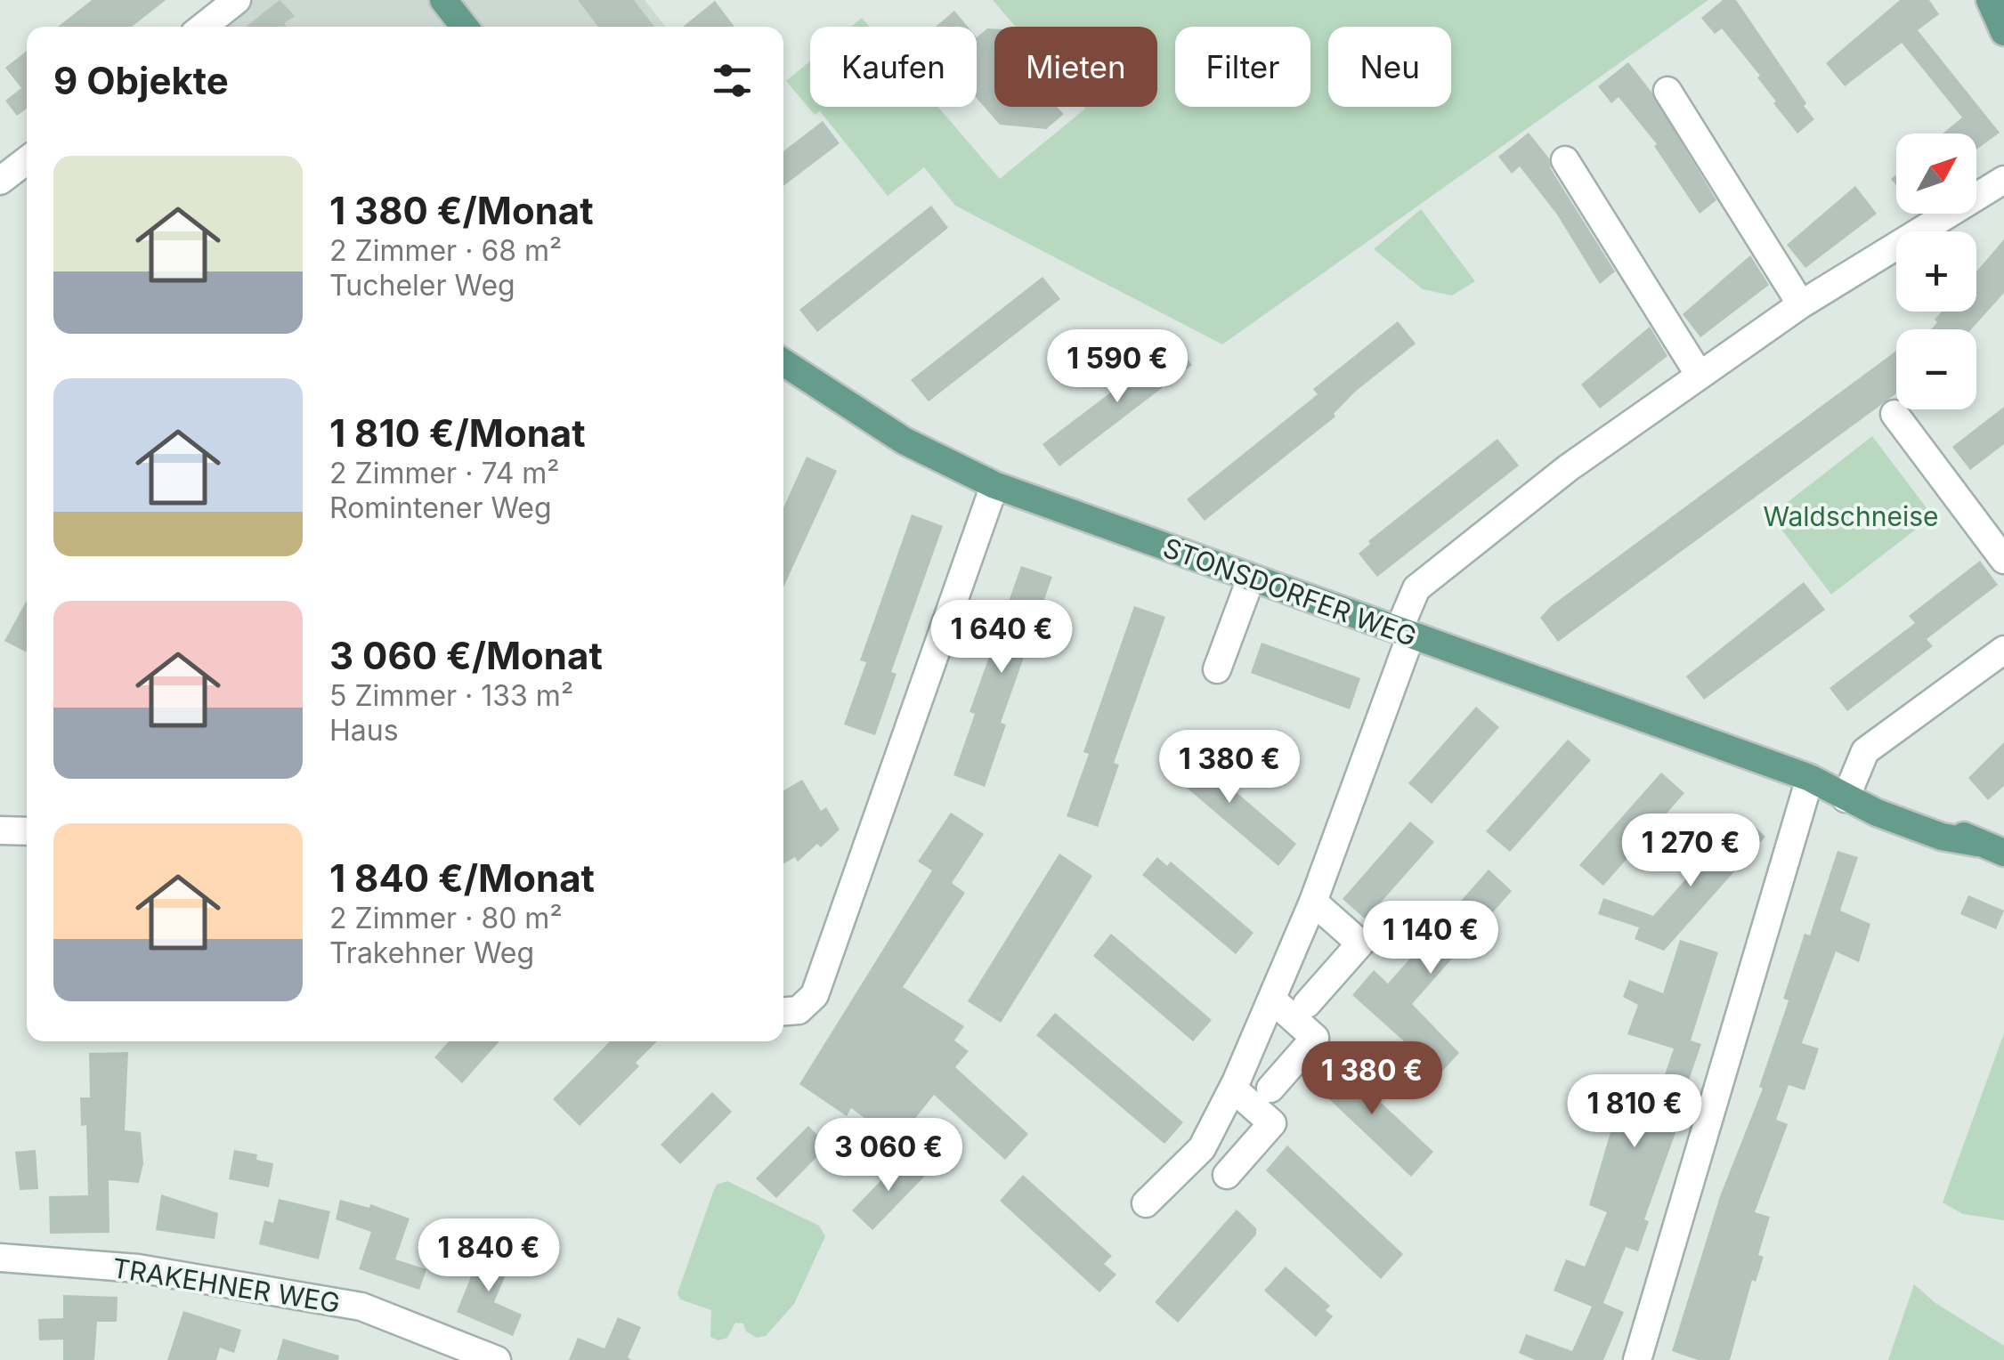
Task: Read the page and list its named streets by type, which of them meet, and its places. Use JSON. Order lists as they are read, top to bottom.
{
  "streets": {
    "main road": ["STONSDORFER WEG"],
    "street": ["TRAKEHNER WEG"]
  },
  "parks": ["Waldschneise"],
  "north": "top right",
  "page": {
    "chip": [
      "Kaufen",
      "Mieten",
      "Filter",
      "Neu"
    ],
    "heading": "9 Objekte",
    "map_buttons": ["+", "−"],
    "list": [
      {
        "name": "1 380 €/Monat",
        "note": "2 Zimmer · 68 m² · Tucheler Weg"
      },
      {
        "name": "1 810 €/Monat",
        "note": "2 Zimmer · 74 m² · Romintener Weg"
      },
      {
        "name": "3 060 €/Monat",
        "note": "5 Zimmer · 133 m² · Haus"
      },
      {
        "name": "1 840 €/Monat",
        "note": "2 Zimmer · 80 m² · Trakehner Weg"
      }
    ],
    "price": [
      "1 590 €",
      "1 640 €",
      "1 380 €",
      "1 270 €",
      "1 140 €",
      "1 380 €",
      "1 810 €",
      "3 060 €",
      "1 840 €"
    ]
  }
}
